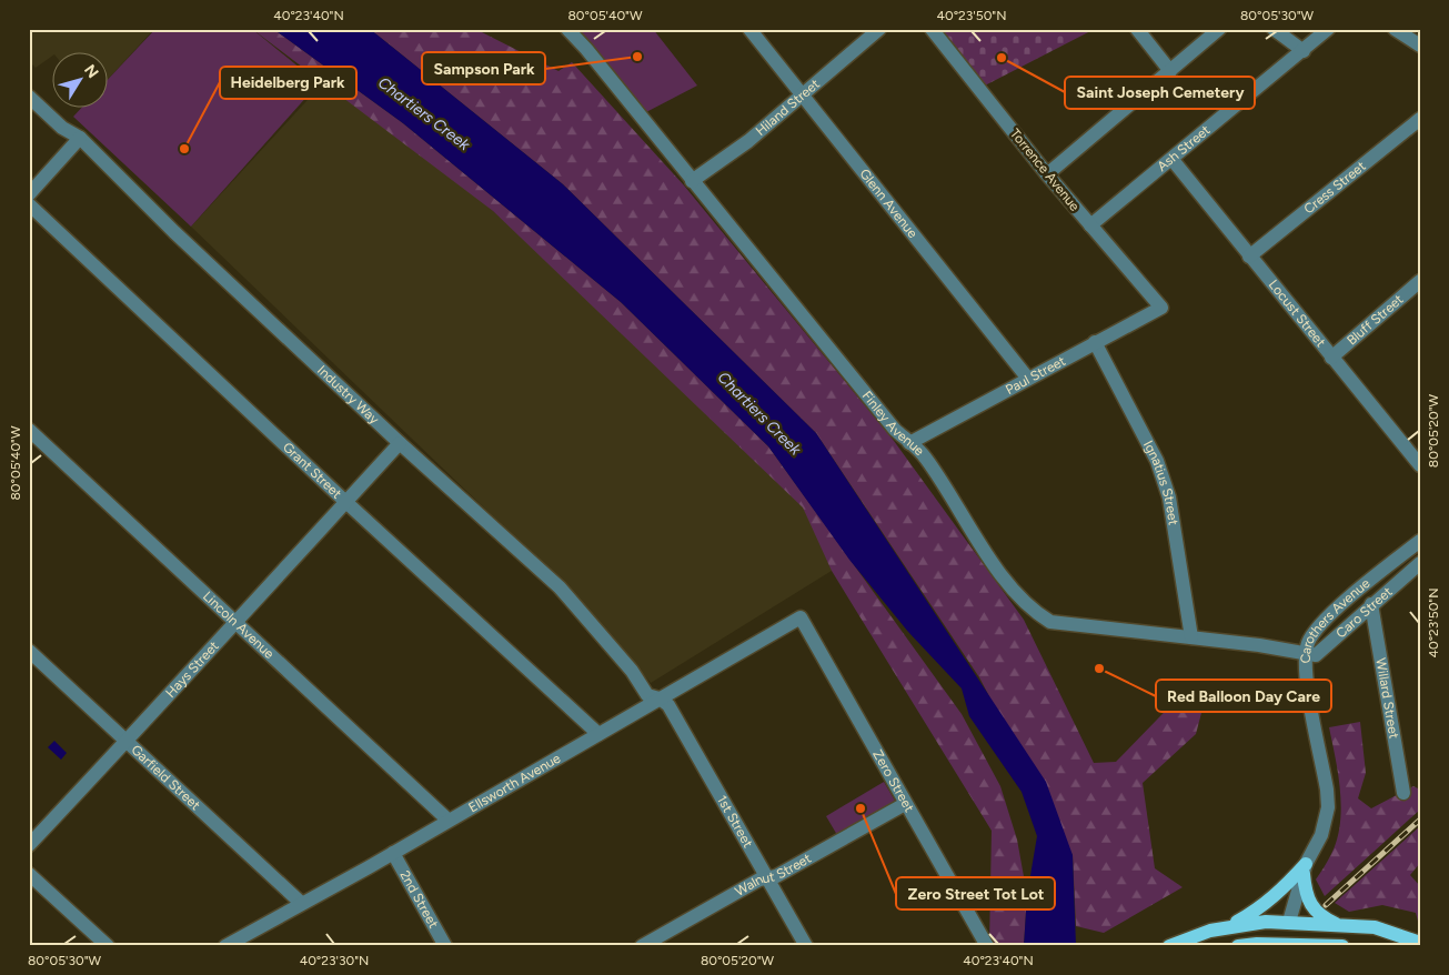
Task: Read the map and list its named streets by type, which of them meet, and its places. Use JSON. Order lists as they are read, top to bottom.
{
  "streets": {
    "street": [
      "Hiland Street",
      "Ash Street",
      "Torrence Avenue",
      "Cress Street",
      "Glenn Avenue",
      "Locust Street",
      "Bluff Street",
      "Paul Street",
      "Industry Way",
      "Finley Avenue",
      "Grant Street",
      "Ignatius Street",
      "Caro Street",
      "Lincoln Avenue",
      "Carothers Avenue",
      "Hays Street",
      "Willard Street",
      "Garfield Street",
      "Ellsworth Avenue",
      "Zero Street",
      "1st Street",
      "Walnut Street",
      "2nd Street"
    ]
  },
  "crossings": [
    ["Hiland Street", "Glenn Avenue"],
    ["Hiland Street", "Finley Avenue"],
    ["Ash Street", "Torrence Avenue"],
    ["Ash Street", "Locust Street"],
    ["Torrence Avenue", "Paul Street"],
    ["Cress Street", "Locust Street"],
    ["Glenn Avenue", "Paul Street"],
    ["Locust Street", "Bluff Street"],
    ["Paul Street", "Finley Avenue"],
    ["Paul Street", "Ignatius Street"],
    ["Industry Way", "Hays Street"],
    ["Industry Way", "Ellsworth Avenue"],
    ["Industry Way", "1st Street"],
    ["Finley Avenue", "Ignatius Street"],
    ["Finley Avenue", "Caro Street"],
    ["Finley Avenue", "Carothers Avenue"],
    ["Grant Street", "Hays Street"],
    ["Grant Street", "Ellsworth Avenue"],
    ["Caro Street", "Carothers Avenue"],
    ["Caro Street", "Willard Street"],
    ["Lincoln Avenue", "Hays Street"],
    ["Lincoln Avenue", "Ellsworth Avenue"],
    ["Hays Street", "Garfield Street"],
    ["Garfield Street", "Ellsworth Avenue"],
    ["Ellsworth Avenue", "Zero Street"],
    ["Ellsworth Avenue", "1st Street"],
    ["Ellsworth Avenue", "2nd Street"],
    ["Zero Street", "Walnut Street"],
    ["1st Street", "Walnut Street"]
  ],
  "water": ["Chartiers Creek"],
  "places": [
    "Sampson Park",
    "Saint Joseph Cemetery",
    "Heidelberg Park",
    "Red Balloon Day Care",
    "Zero Street Tot Lot"
  ],
  "north": "top right",
  "coordinates": [
    "40°23'40\"N",
    "80°05'40\"W",
    "40°23'50\"N",
    "80°05'30\"W",
    "80°05'20\"W",
    "40°23'30\"N"
  ]
}
